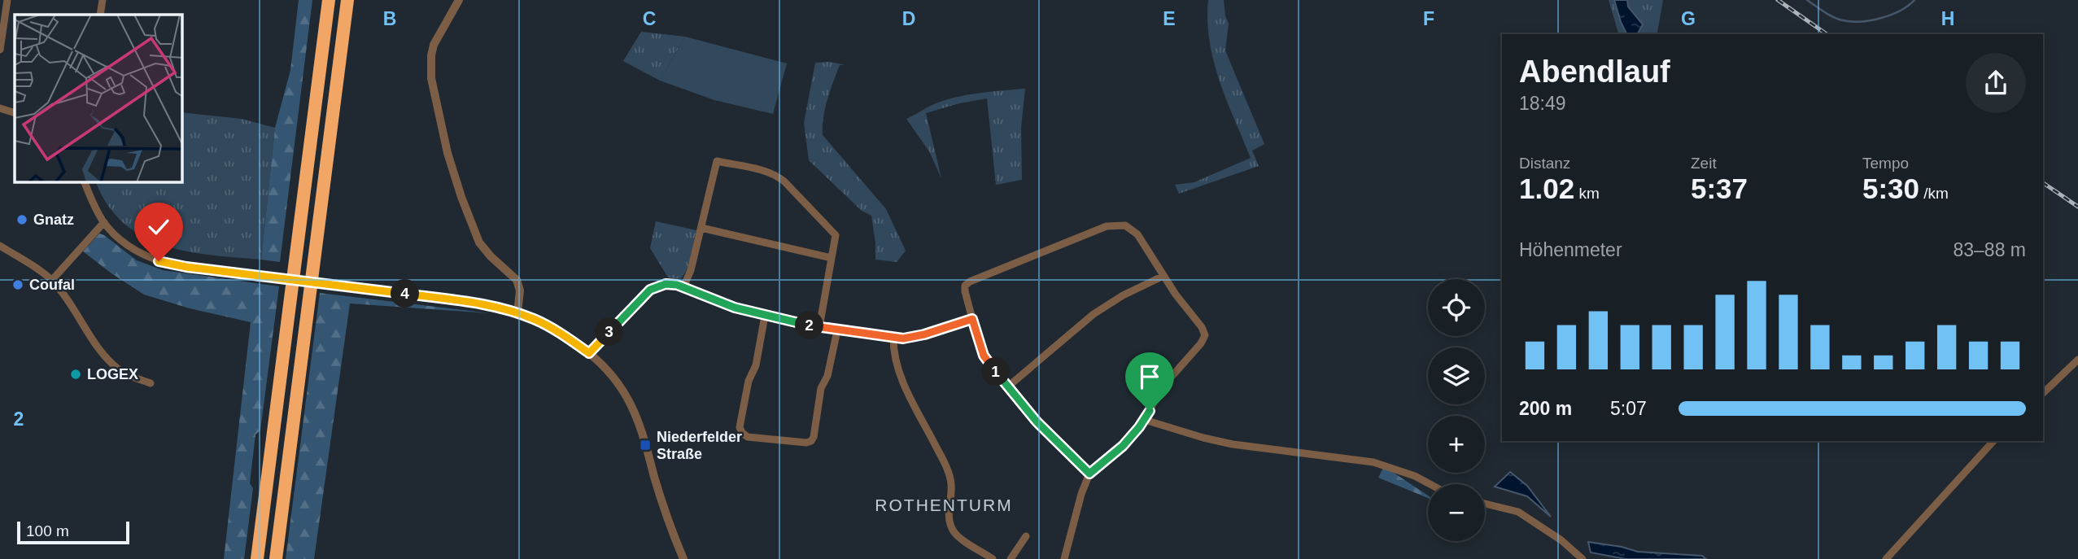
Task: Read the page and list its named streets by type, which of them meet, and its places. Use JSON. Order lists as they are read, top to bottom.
{
  "districts": ["ROTHENTURM"],
  "places": {
    "other": ["Gnatz", "Coufal", "LOGEX"],
    "transit": ["Niederfelder Straße"]
  },
  "scale_bar": "100 m",
  "page": {
    "heading": ["Abendlauf", "18:49"],
    "stats": [
      ["Distanz", "1.02 km"],
      ["Zeit", "5:37"],
      ["Tempo", "5:30 /km"]
    ],
    "chart": ["Höhenmeter", "83–88 m"],
    "map_buttons": ["+", "−"],
    "pins": [
      "4",
      "2",
      "3",
      "1"
    ],
    "list": [
      {
        "name": "200 m",
        "note": "5:07"
      }
    ],
    "scale": "100 m"
  },
  "grid": {
    "columns": [
      "B",
      "C",
      "D",
      "E",
      "F",
      "G",
      "H"
    ],
    "rows": ["2"]
  }
}
